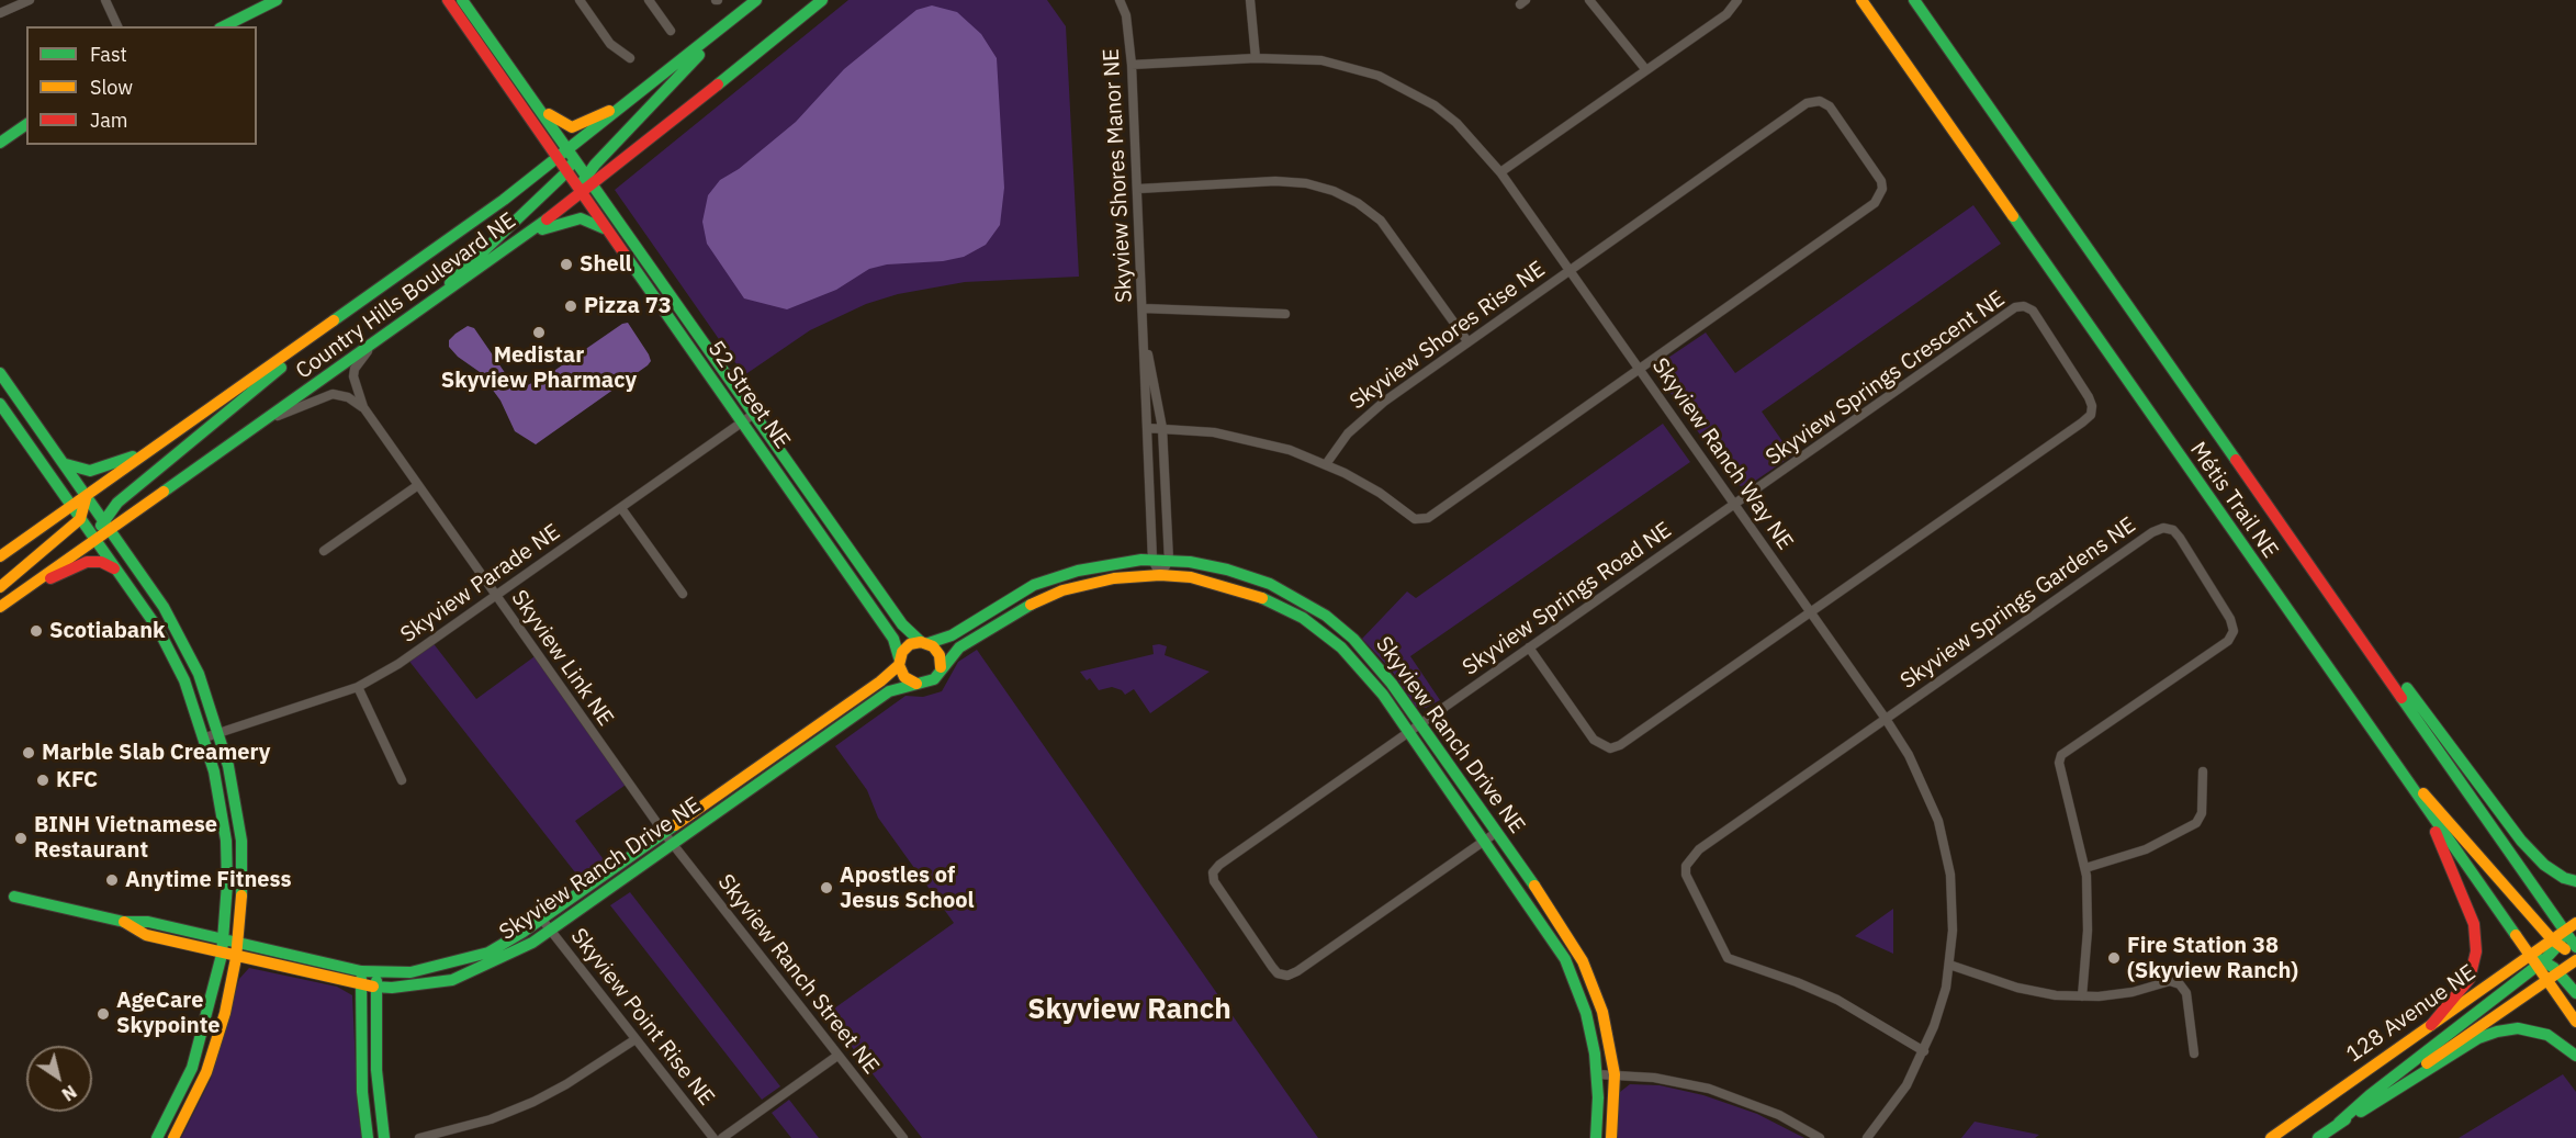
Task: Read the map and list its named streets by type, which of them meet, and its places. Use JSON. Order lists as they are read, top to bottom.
{
  "streets": {
    "main road": [
      "Country Hills Boulevard NE",
      "52 Street NE",
      "Métis Trail NE",
      "Skyview Ranch Drive NE",
      "128 Avenue NE"
    ],
    "street": [
      "Skyview Shores Manor NE",
      "Skyview Shores Rise NE",
      "Skyview Springs Crescent NE",
      "Skyview Ranch Way NE",
      "Skyview Parade NE",
      "Skyview Springs Road NE",
      "Skyview Springs Gardens NE",
      "Skyview Link NE",
      "Skyview Ranch Street NE",
      "Skyview Point Rise NE"
    ]
  },
  "crossings": [
    ["Skyview Shores Manor NE", "Skyview Ranch Way NE"],
    ["Skyview Shores Manor NE", "Skyview Ranch Drive NE"],
    ["Country Hills Boulevard NE", "52 Street NE"],
    ["Country Hills Boulevard NE", "Skyview Link NE"],
    ["Skyview Shores Rise NE", "Skyview Ranch Way NE"],
    ["Skyview Springs Crescent NE", "Skyview Ranch Way NE"],
    ["Skyview Springs Crescent NE", "Skyview Springs Road NE"],
    ["52 Street NE", "Skyview Parade NE"],
    ["52 Street NE", "Skyview Ranch Drive NE"],
    ["Skyview Ranch Way NE", "Skyview Springs Road NE"],
    ["Skyview Ranch Way NE", "Skyview Springs Gardens NE"],
    ["Métis Trail NE", "128 Avenue NE"],
    ["Skyview Parade NE", "Skyview Link NE"],
    ["Skyview Springs Road NE", "Skyview Ranch Drive NE"],
    ["Skyview Link NE", "Skyview Ranch Drive NE"],
    ["Skyview Link NE", "Skyview Ranch Street NE"],
    ["Skyview Ranch Drive NE", "Skyview Ranch Street NE"],
    ["Skyview Ranch Drive NE", "Skyview Point Rise NE"]
  ],
  "districts": ["Skyview Ranch"],
  "places": [
    "Shell",
    "Pizza 73",
    "Medistar Skyview Pharmacy",
    "Scotiabank",
    "Marble Slab Creamery",
    "KFC",
    "BINH Vietnamese Restaurant",
    "Anytime Fitness",
    "Apostles of Jesus School",
    "Fire Station 38 (Skyview Ranch)",
    "AgeCare Skypointe"
  ],
  "legend": ["Fast", "Slow", "Jam"],
  "north": "bottom right"
}
